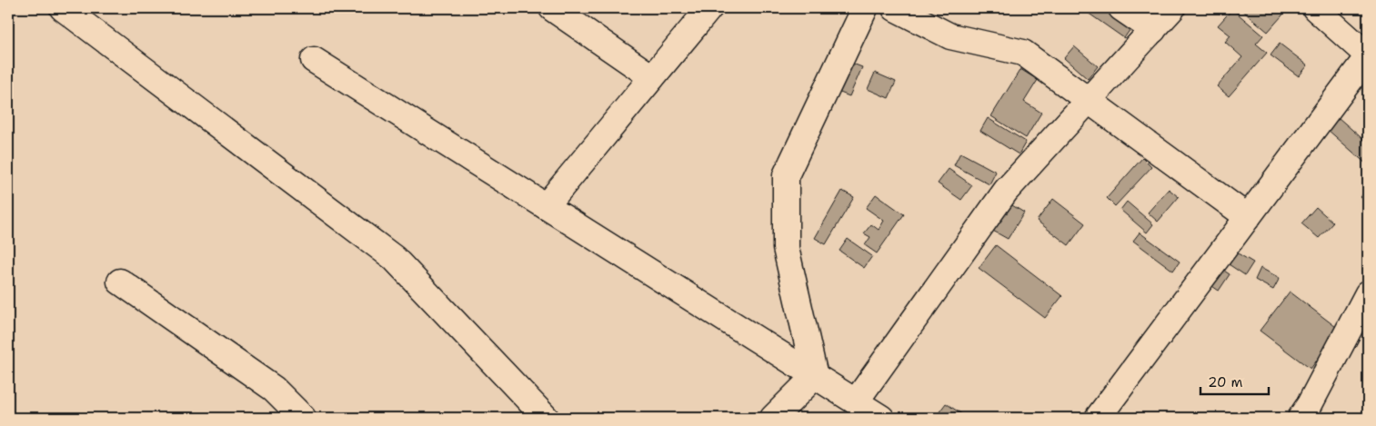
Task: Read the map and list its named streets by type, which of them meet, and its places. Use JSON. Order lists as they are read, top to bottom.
{
  "scale_bar": "20 m"
}
